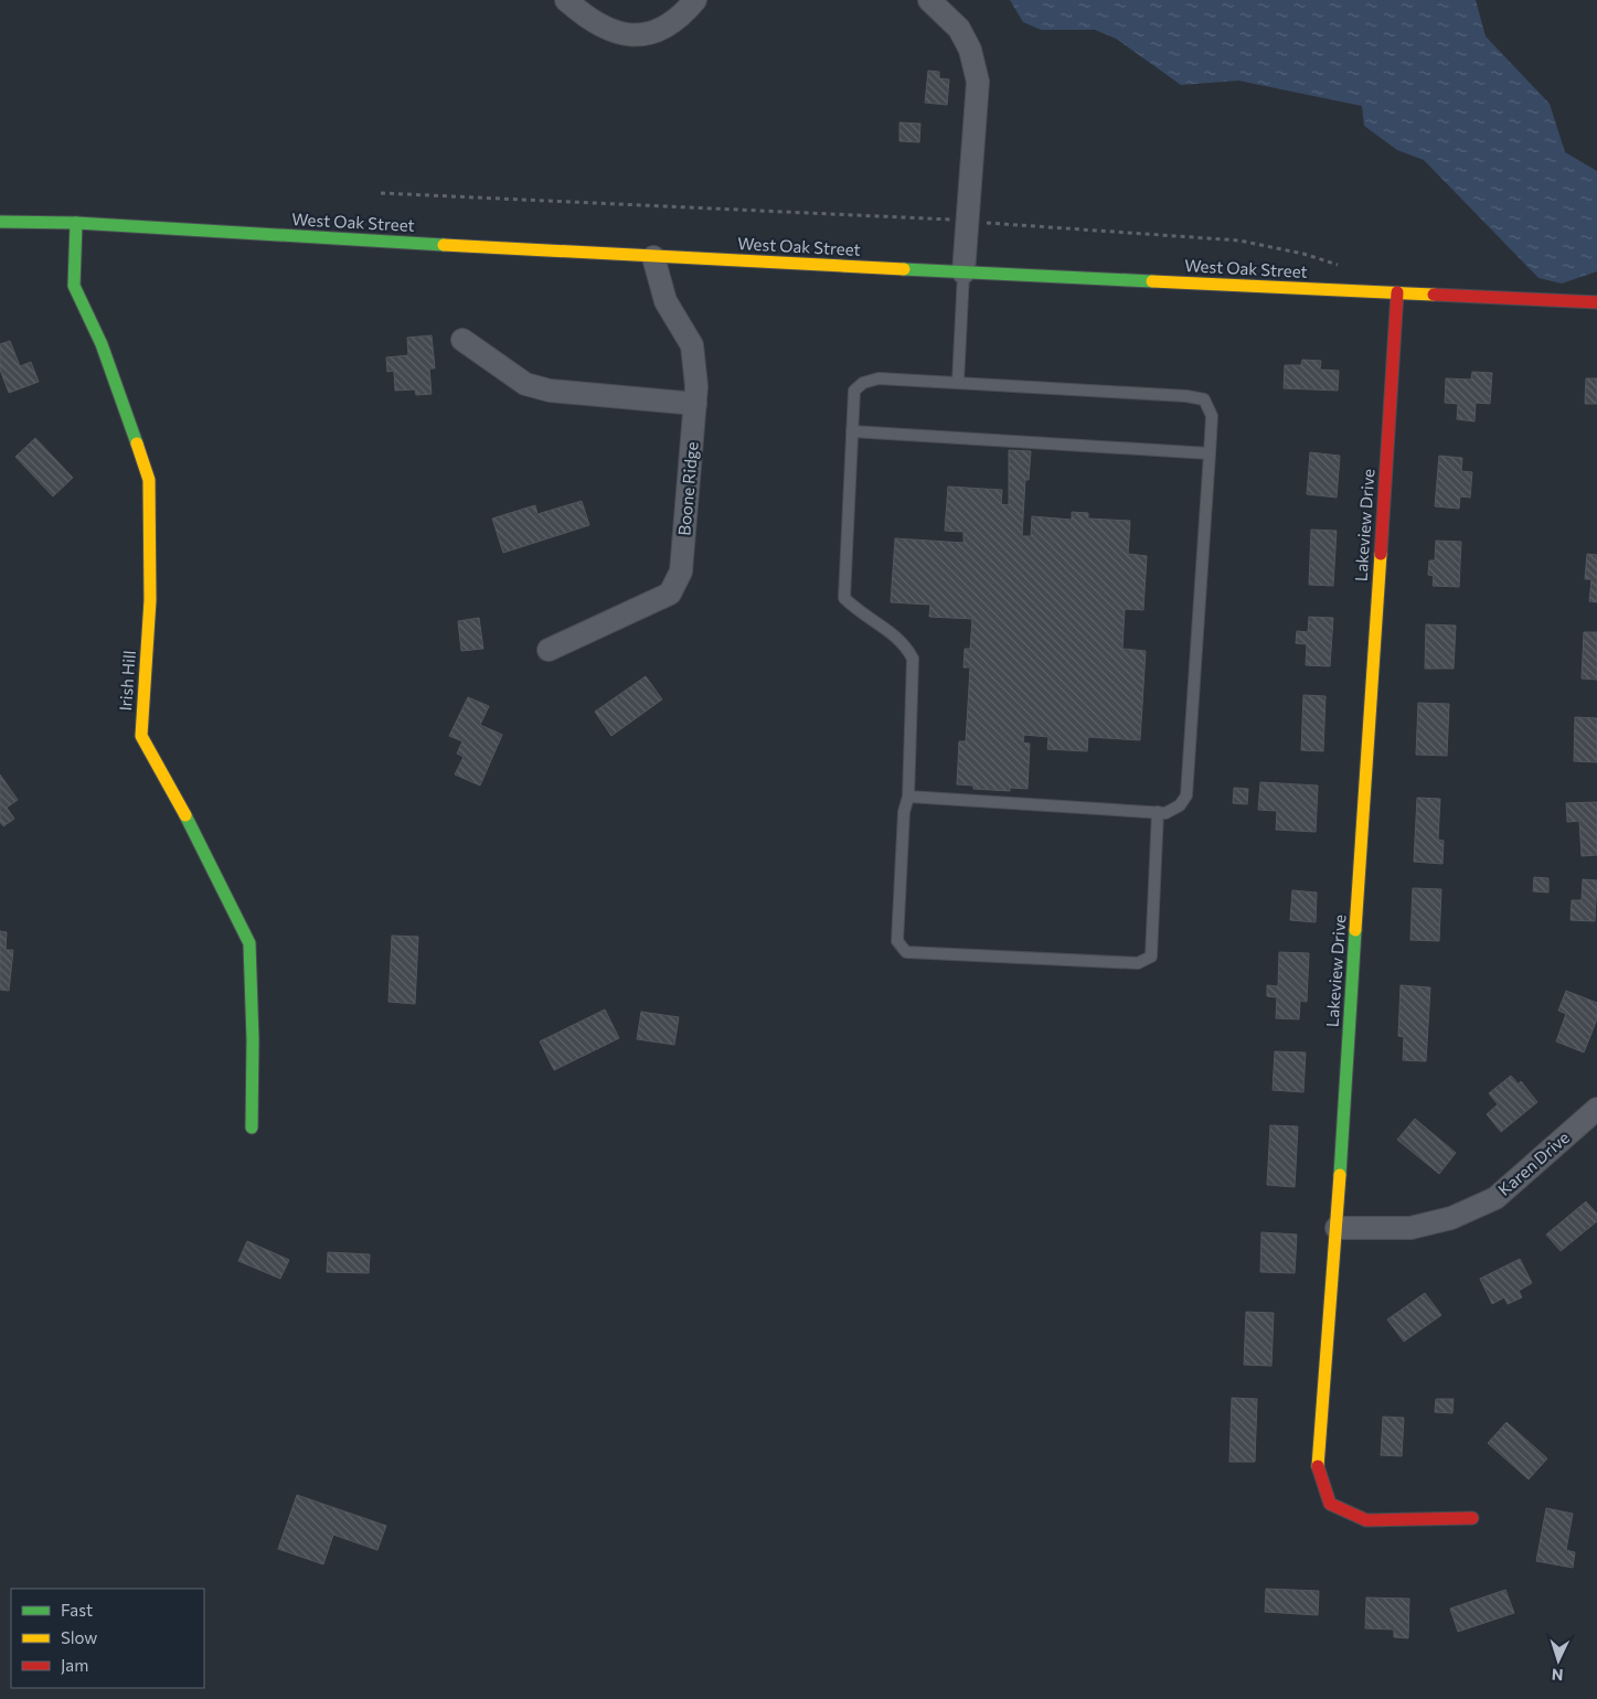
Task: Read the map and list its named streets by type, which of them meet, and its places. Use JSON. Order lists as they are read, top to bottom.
{
  "streets": {
    "street": [
      "West Oak Street",
      "Boone Ridge",
      "Lakeview Drive",
      "Irish Hill",
      "Karen Drive"
    ]
  },
  "crossings": [
    ["West Oak Street", "Boone Ridge"],
    ["West Oak Street", "Lakeview Drive"],
    ["West Oak Street", "Irish Hill"],
    ["Lakeview Drive", "Karen Drive"]
  ],
  "legend": ["Fast", "Slow", "Jam"],
  "north": "bottom"
}
